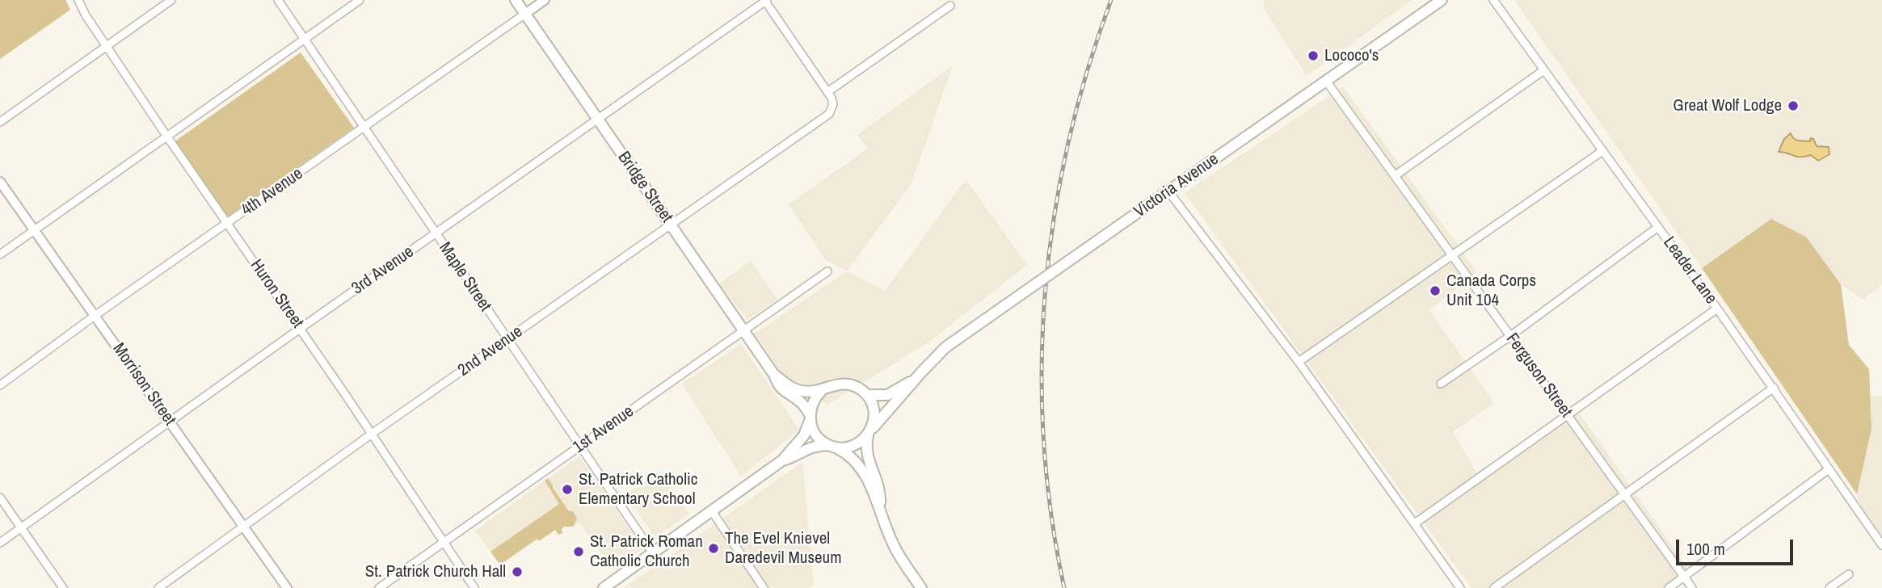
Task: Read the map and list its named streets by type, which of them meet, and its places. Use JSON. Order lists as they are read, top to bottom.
{
  "streets": {
    "main road": ["Victoria Avenue", "Bridge Street"],
    "street": [
      "4th Avenue",
      "3rd Avenue",
      "Leader Lane",
      "Maple Street",
      "Huron Street",
      "2nd Avenue",
      "Ferguson Street",
      "Morrison Street",
      "1st Avenue"
    ]
  },
  "crossings": [
    ["Victoria Avenue", "Bridge Street"],
    ["Victoria Avenue", "Ferguson Street"],
    ["Bridge Street", "4th Avenue"],
    ["Bridge Street", "3rd Avenue"],
    ["Bridge Street", "2nd Avenue"],
    ["Bridge Street", "1st Avenue"],
    ["4th Avenue", "Maple Street"],
    ["4th Avenue", "Huron Street"],
    ["4th Avenue", "Morrison Street"],
    ["3rd Avenue", "Maple Street"],
    ["3rd Avenue", "Huron Street"],
    ["3rd Avenue", "Morrison Street"],
    ["Maple Street", "2nd Avenue"],
    ["Maple Street", "1st Avenue"],
    ["Huron Street", "2nd Avenue"],
    ["Huron Street", "1st Avenue"],
    ["2nd Avenue", "Morrison Street"]
  ],
  "places": [
    "Lococo's",
    "Great Wolf Lodge",
    "Canada Corps Unit 104",
    "St. Patrick Catholic Elementary School",
    "The Evel Knievel Daredevil Museum",
    "St. Patrick Roman Catholic Church",
    "St. Patrick Church Hall"
  ],
  "scale_bar": "100 m"
}
